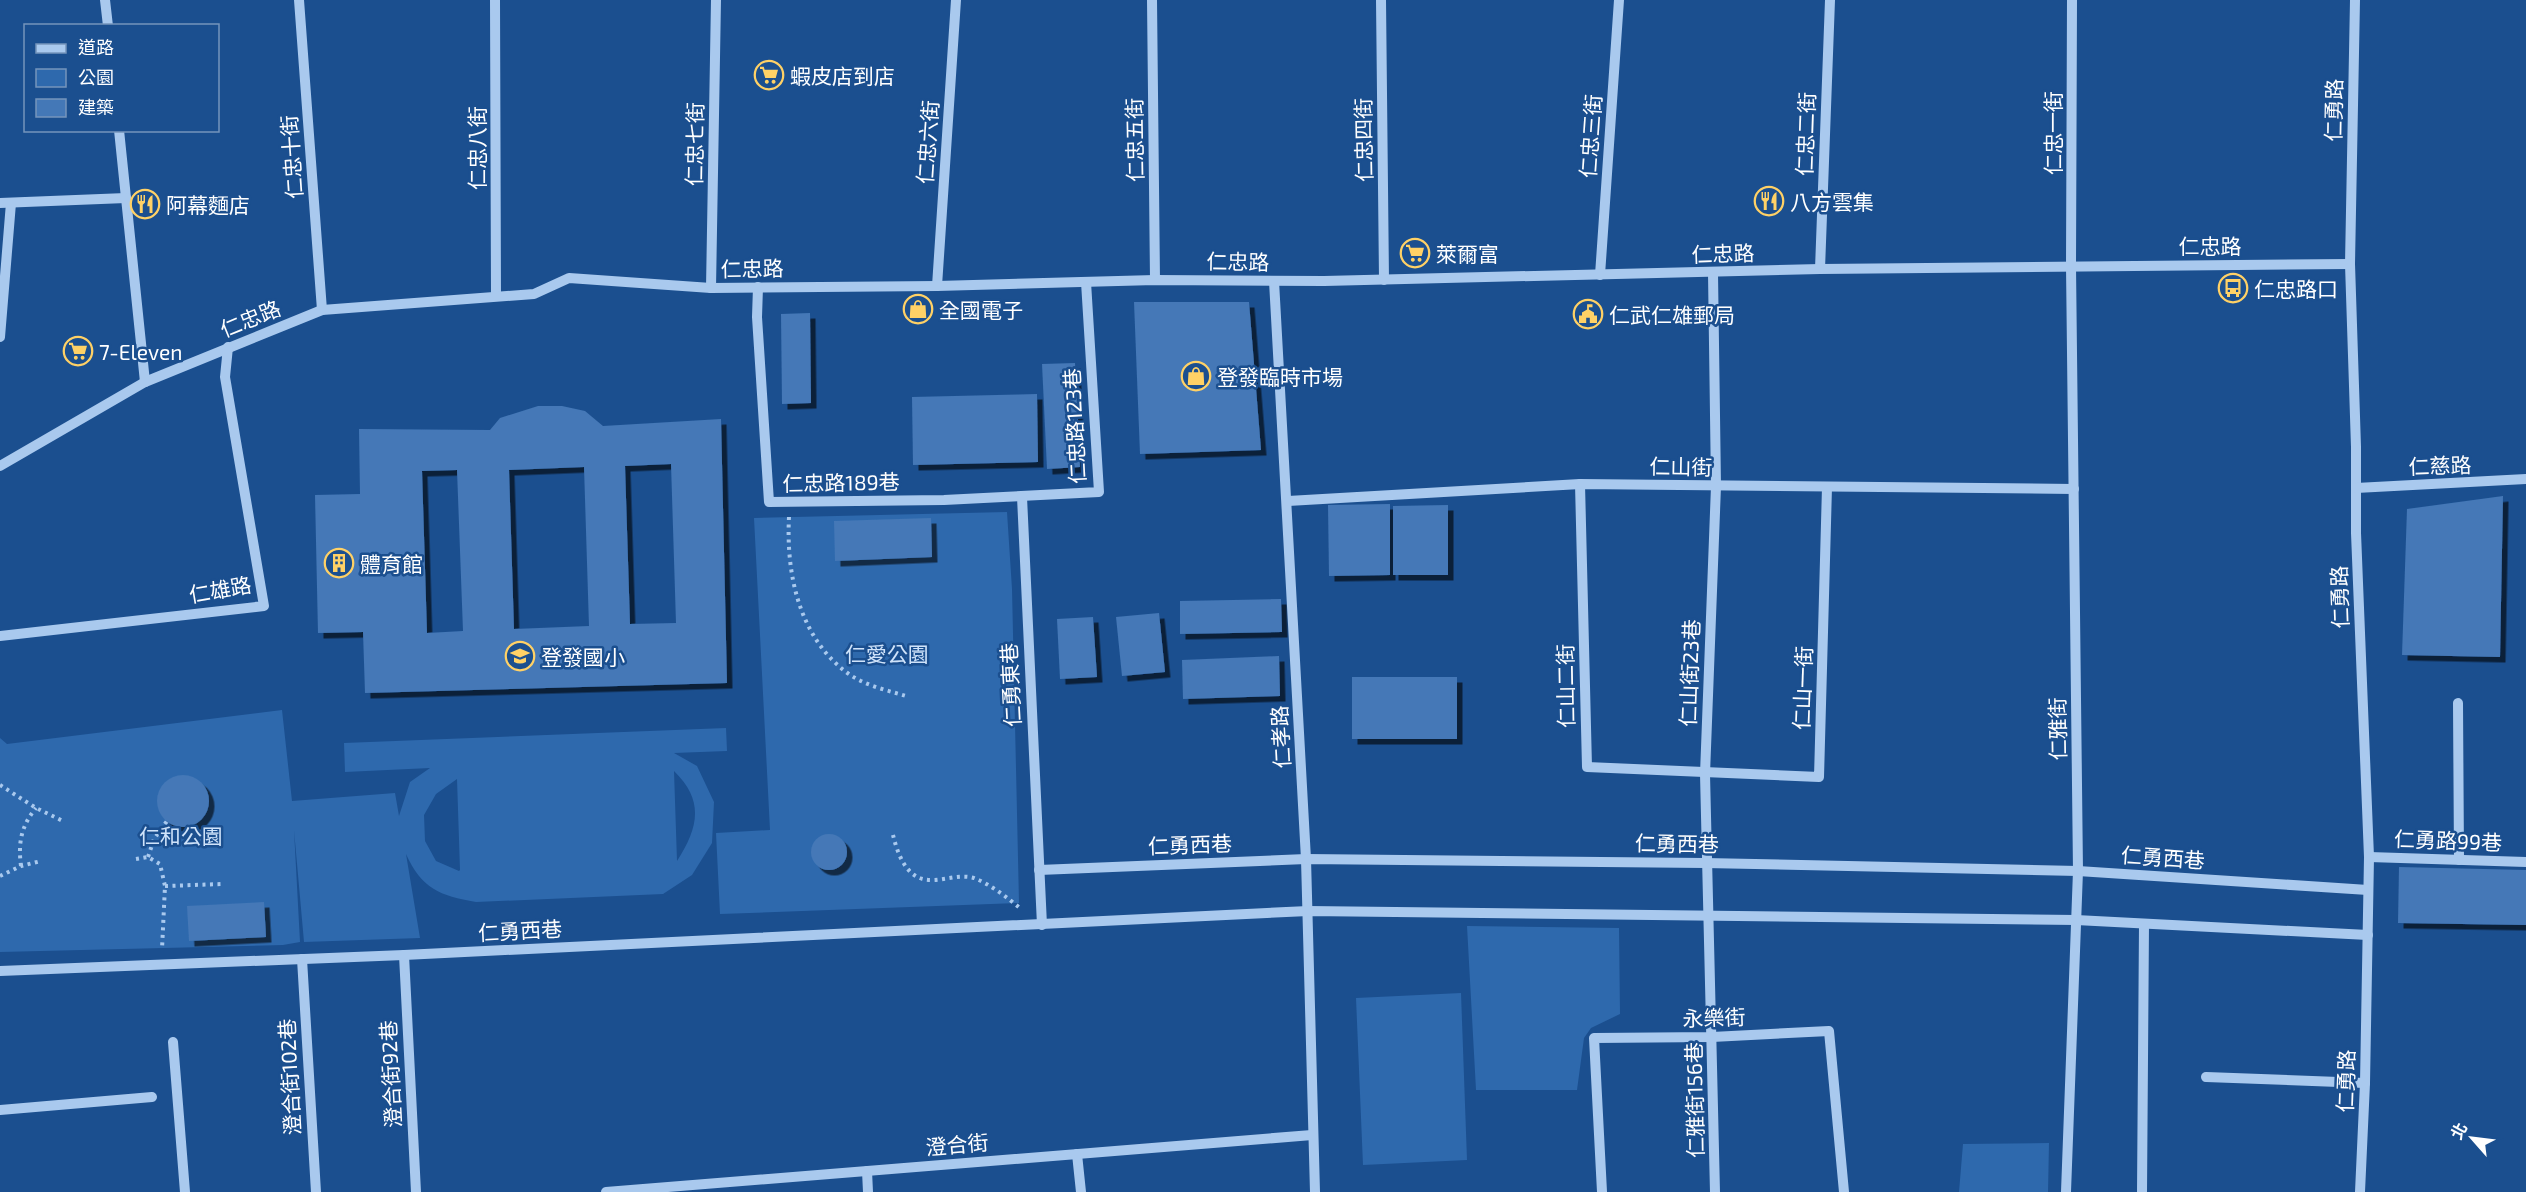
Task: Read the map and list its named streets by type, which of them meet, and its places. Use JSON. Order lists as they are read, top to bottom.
{
  "streets": {
    "street": [
      "仁勇路",
      "仁忠一街",
      "仁忠二街",
      "仁忠三街",
      "仁忠五街",
      "仁忠四街",
      "仁忠六街",
      "仁忠七街",
      "仁忠八街",
      "仁忠十街",
      "仁忠路",
      "仁忠路123巷",
      "仁慈路",
      "仁山街",
      "仁忠路189巷",
      "仁雄路",
      "仁山街23巷",
      "仁勇東巷",
      "仁山二街",
      "仁山一街",
      "仁雅街",
      "仁孝路",
      "仁勇路99巷",
      "仁勇西巷",
      "永樂街",
      "澄合街92巷",
      "澄合街102巷",
      "仁雅街156巷",
      "澄合街"
    ]
  },
  "crossings": [
    ["仁勇路", "仁忠路"],
    ["仁勇路", "仁慈路"],
    ["仁勇路", "仁勇路99巷"],
    ["仁勇路", "仁勇西巷"],
    ["仁忠一街", "仁忠路"],
    ["仁忠一街", "仁雅街"],
    ["仁忠二街", "仁忠路"],
    ["仁忠三街", "仁忠路"],
    ["仁忠五街", "仁忠路"],
    ["仁忠四街", "仁忠路"],
    ["仁忠六街", "仁忠路"],
    ["仁忠七街", "仁忠路"],
    ["仁忠八街", "仁忠路"],
    ["仁忠十街", "仁忠路"],
    ["仁忠路", "仁忠路123巷"],
    ["仁忠路", "仁忠路189巷"],
    ["仁忠路", "仁雄路"],
    ["仁忠路", "仁山街23巷"],
    ["仁忠路", "仁雅街"],
    ["仁忠路", "仁孝路"],
    ["仁忠路123巷", "仁忠路189巷"],
    ["仁忠路123巷", "仁勇東巷"],
    ["仁山街", "仁山街23巷"],
    ["仁山街", "仁山二街"],
    ["仁山街", "仁山一街"],
    ["仁山街", "仁雅街"],
    ["仁山街", "仁孝路"],
    ["仁忠路189巷", "仁勇東巷"],
    ["仁山街23巷", "仁山二街"],
    ["仁山街23巷", "仁山一街"],
    ["仁山街23巷", "仁勇西巷"],
    ["仁山街23巷", "仁雅街156巷"],
    ["仁勇東巷", "仁勇西巷"],
    ["仁山二街", "仁山一街"],
    ["仁雅街", "仁勇西巷"],
    ["仁孝路", "仁勇西巷"],
    ["仁孝路", "澄合街"],
    ["仁勇西巷", "澄合街92巷"],
    ["仁勇西巷", "澄合街102巷"],
    ["仁勇西巷", "仁雅街156巷"],
    ["永樂街", "仁雅街156巷"]
  ],
  "parks": ["仁愛公園", "仁和公園"],
  "places": {
    "supermarket": ["蝦皮店到店", "萊爾富", "7-Eleven"],
    "restaurant": ["八方雲集", "阿幕麵店"],
    "bus stop": ["仁忠路口"],
    "shop": ["全國電子", "登發臨時市場"],
    "public building": ["仁武仁雄郵局"],
    "building": ["體育館"],
    "school or university": ["登發國小"]
  },
  "legend": ["道路", "公園", "建築"],
  "north": "top left"
}
